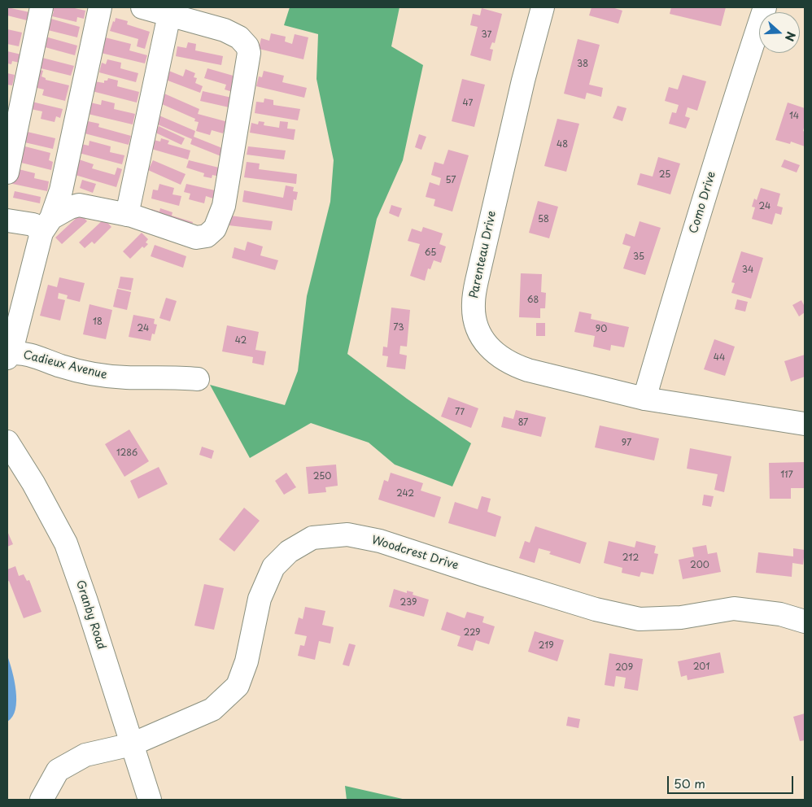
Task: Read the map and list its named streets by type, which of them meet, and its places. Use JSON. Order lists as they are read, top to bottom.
{
  "streets": {
    "street": [
      "Como Drive",
      "Parenteau Drive",
      "Cadieux Avenue",
      "Woodcrest Drive",
      "Granby Road"
    ]
  },
  "crossings": [
    ["Como Drive", "Parenteau Drive"],
    ["Woodcrest Drive", "Granby Road"]
  ],
  "house_numbers": [
    "37",
    "38",
    "47",
    "14",
    "48",
    "25",
    "57",
    "24",
    "58",
    "65",
    "35",
    "34",
    "68",
    "18",
    "73",
    "24",
    "90",
    "42",
    "44",
    "77",
    "87",
    "97",
    "1286",
    "117",
    "250",
    "242",
    "212",
    "200",
    "239",
    "229",
    "219",
    "201",
    "209"
  ],
  "scale_bar": "50 m",
  "north": "right"
}
